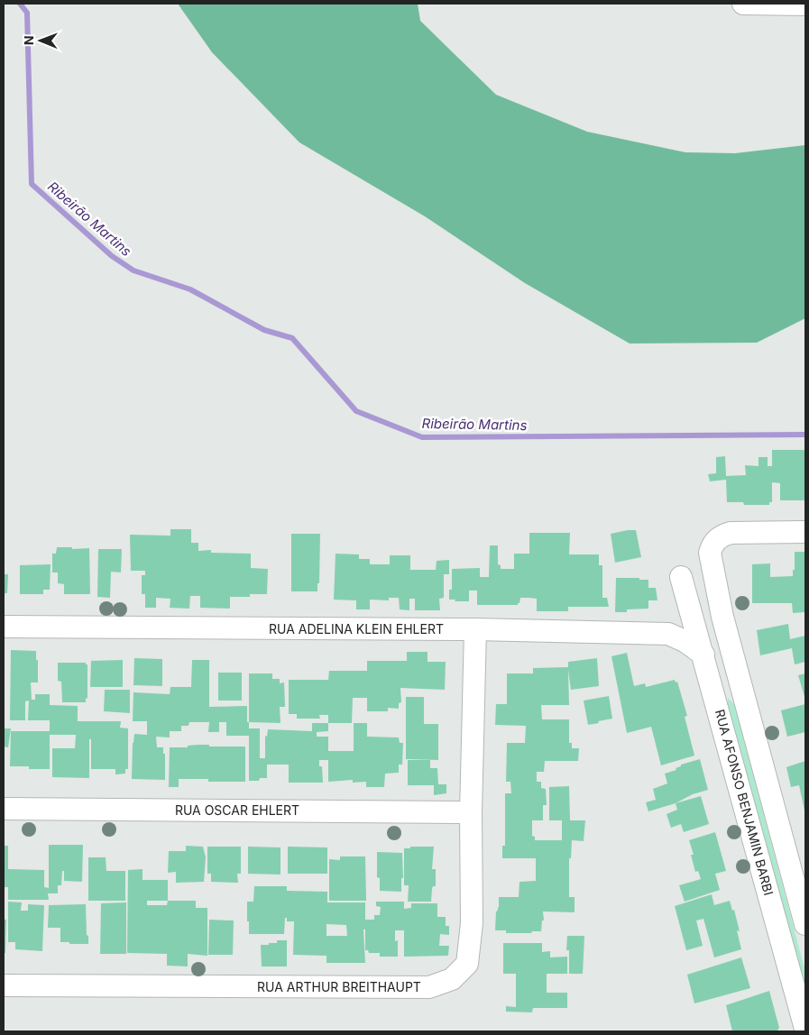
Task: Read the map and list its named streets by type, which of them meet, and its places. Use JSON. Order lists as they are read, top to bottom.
{
  "streets": {
    "street": [
      "RUA ADELINA KLEIN EHLERT",
      "RUA AFONSO BENJAMIN BARBI",
      "RUA OSCAR EHLERT",
      "RUA ARTHUR BREITHAUPT"
    ]
  },
  "crossings": [
    ["RUA ADELINA KLEIN EHLERT", "RUA AFONSO BENJAMIN BARBI"],
    ["RUA ADELINA KLEIN EHLERT", "RUA ARTHUR BREITHAUPT"],
    ["RUA OSCAR EHLERT", "RUA ARTHUR BREITHAUPT"]
  ],
  "water": ["Ribeirão Martins"],
  "north": "left"
}
